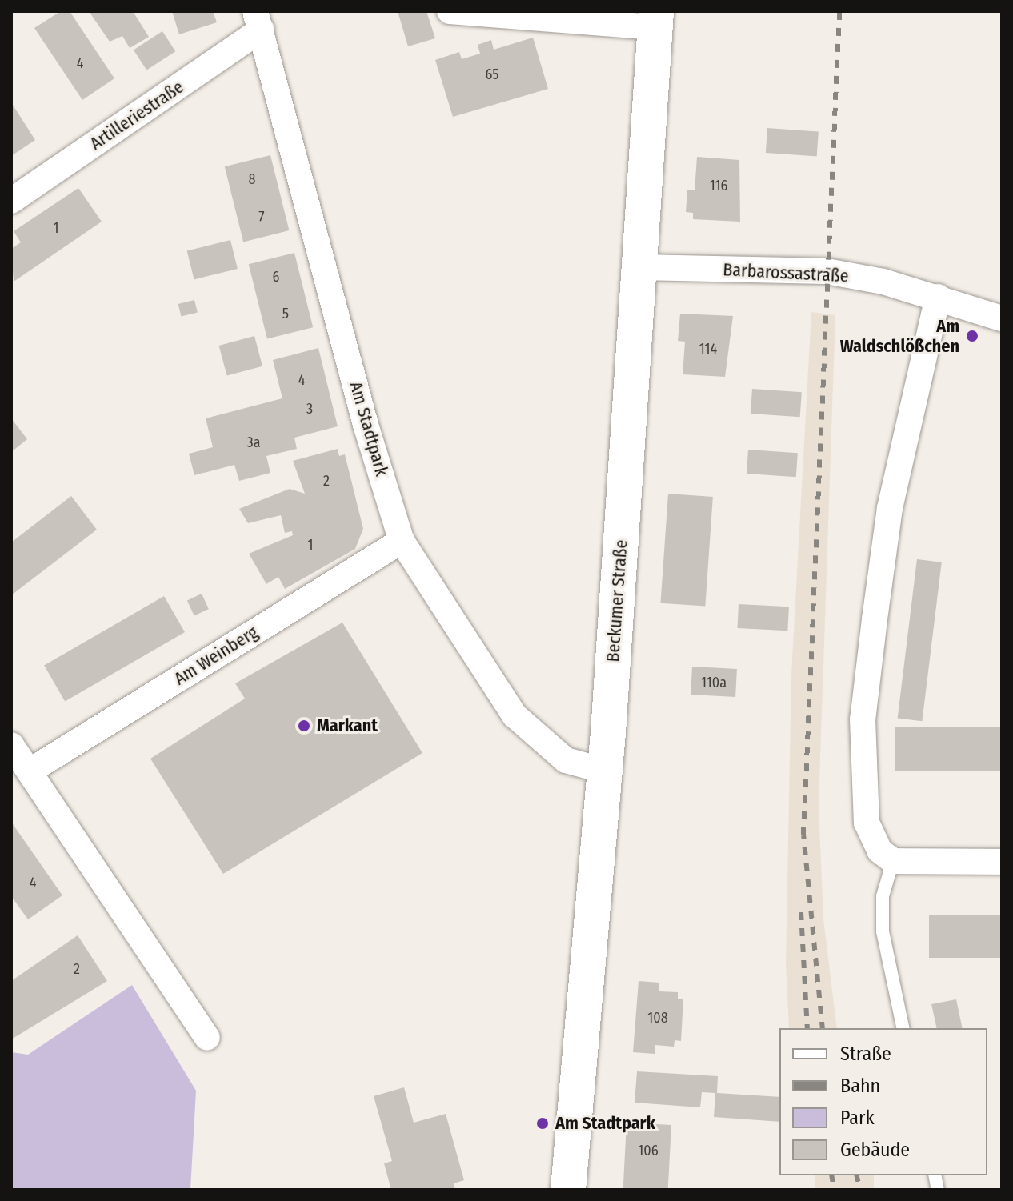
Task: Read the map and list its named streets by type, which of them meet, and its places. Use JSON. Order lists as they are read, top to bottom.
{
  "streets": {
    "main road": ["Beckumer Straße"],
    "street": [
      "Artilleriestraße",
      "Barbarossastraße",
      "Am Stadtpark",
      "Am Weinberg"
    ]
  },
  "crossings": [
    ["Artilleriestraße", "Am Stadtpark"],
    ["Barbarossastraße", "Beckumer Straße"],
    ["Am Stadtpark", "Beckumer Straße"],
    ["Am Stadtpark", "Am Weinberg"]
  ],
  "places": ["Am Waldschlößchen", "Markant", "Am Stadtpark"],
  "house_numbers": [
    "4",
    "65",
    "8",
    "116",
    "7",
    "1",
    "6",
    "5",
    "114",
    "4",
    "3",
    "3a",
    "2",
    "1",
    "110a",
    "4",
    "2",
    "108",
    "106"
  ],
  "legend": [
    "Straße",
    "Bahn",
    "Park",
    "Gebäude"
  ]
}
